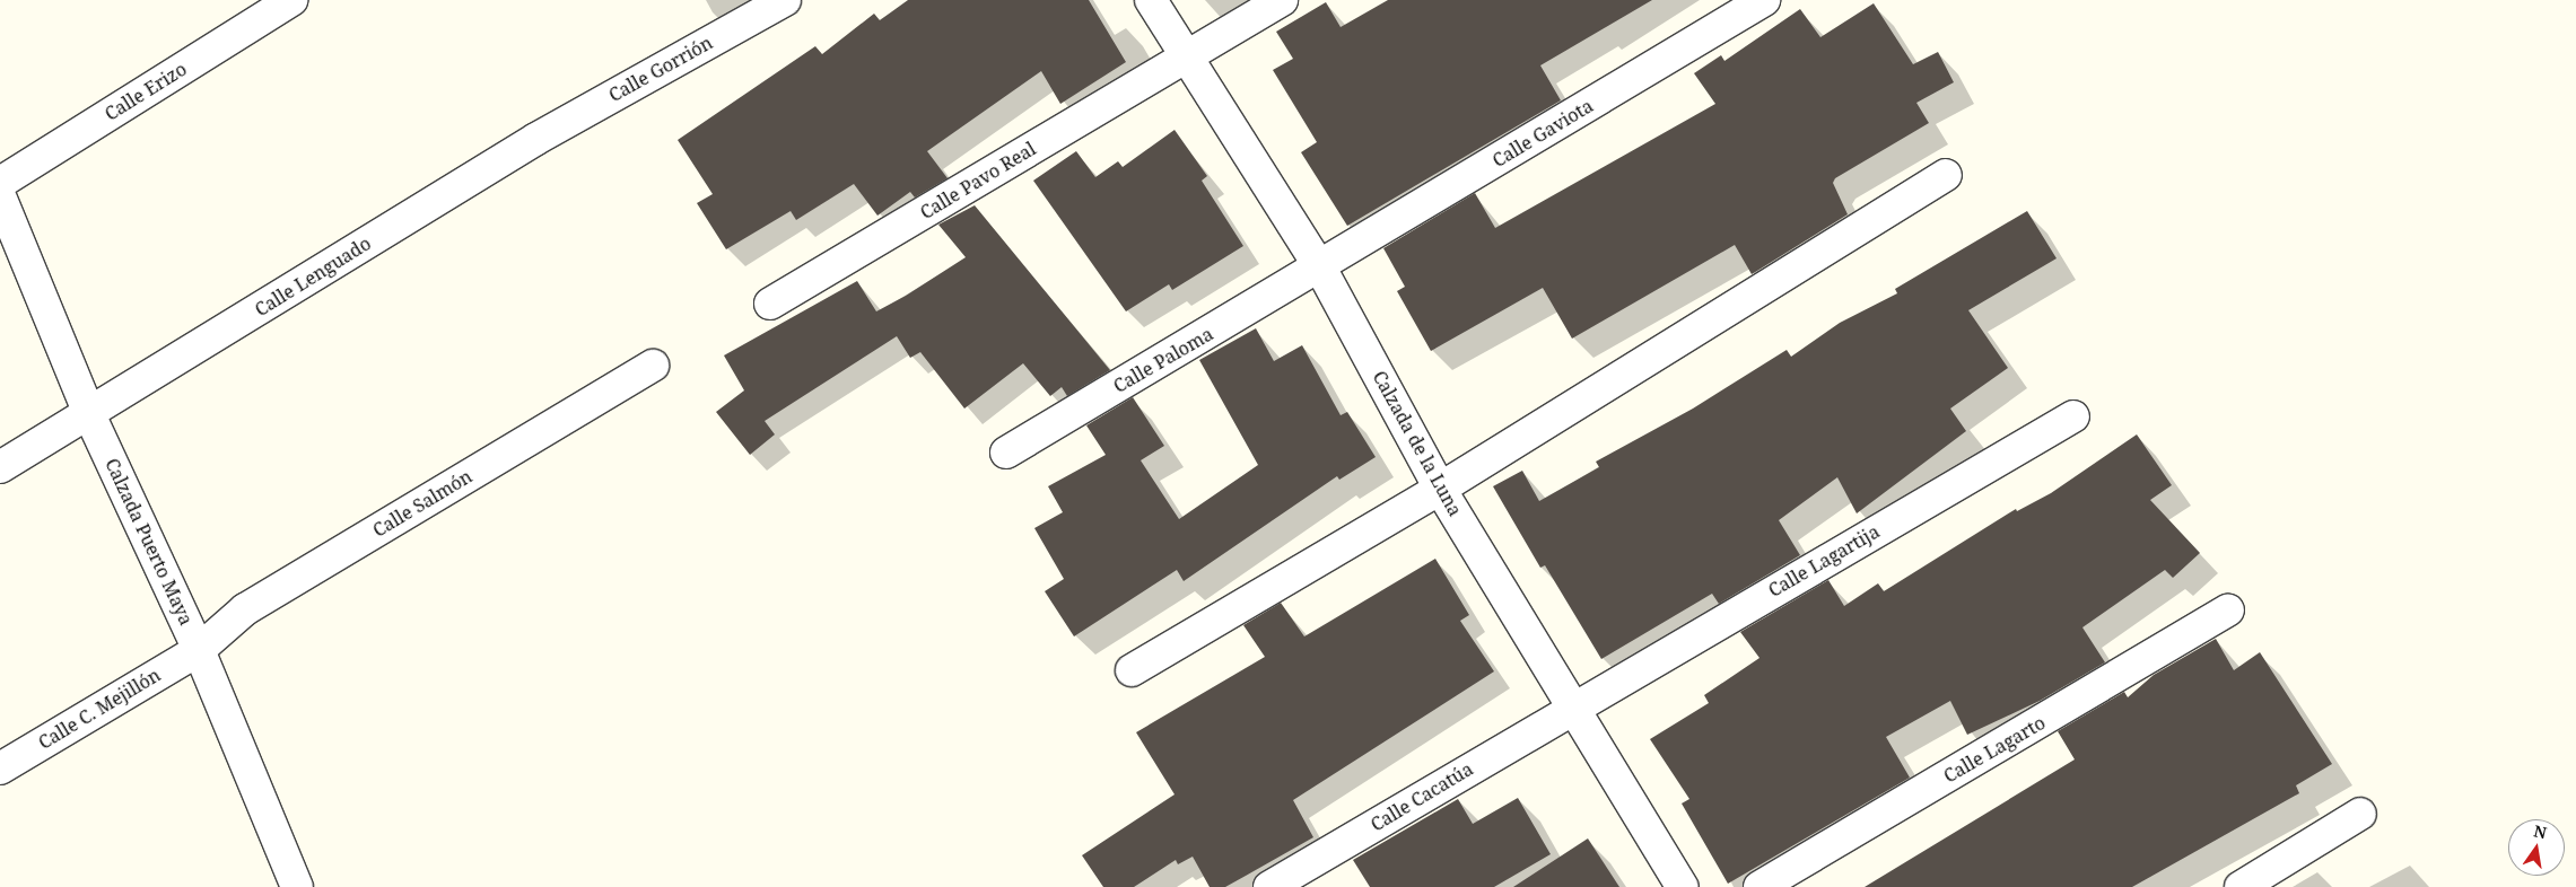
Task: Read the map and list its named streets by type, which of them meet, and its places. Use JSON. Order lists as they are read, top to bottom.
{
  "streets": {
    "street": [
      "Calle Gorrión",
      "Calle Erizo",
      "Calle Gaviota",
      "Calle Pavo Real",
      "Calle Lenguado",
      "Calle Paloma",
      "Calzada de la Luna",
      "Calle Salmón",
      "Calzada Puerto Maya",
      "Calle Lagartija",
      "Calle C. Mejillón",
      "Calle Lagarto",
      "Calle Cacatúa"
    ]
  },
  "crossings": [
    ["Calle Gorrión", "Calle Lenguado"],
    ["Calle Gaviota", "Calle Paloma"],
    ["Calle Gaviota", "Calzada de la Luna"],
    ["Calle Pavo Real", "Calzada de la Luna"],
    ["Calle Lenguado", "Calzada Puerto Maya"],
    ["Calle Paloma", "Calzada de la Luna"],
    ["Calzada de la Luna", "Calle Lagartija"],
    ["Calzada de la Luna", "Calle Cacatúa"],
    ["Calle Salmón", "Calzada Puerto Maya"],
    ["Calle Salmón", "Calle C. Mejillón"],
    ["Calzada Puerto Maya", "Calle C. Mejillón"],
    ["Calle Lagartija", "Calle Cacatúa"]
  ],
  "north": "top"
}
